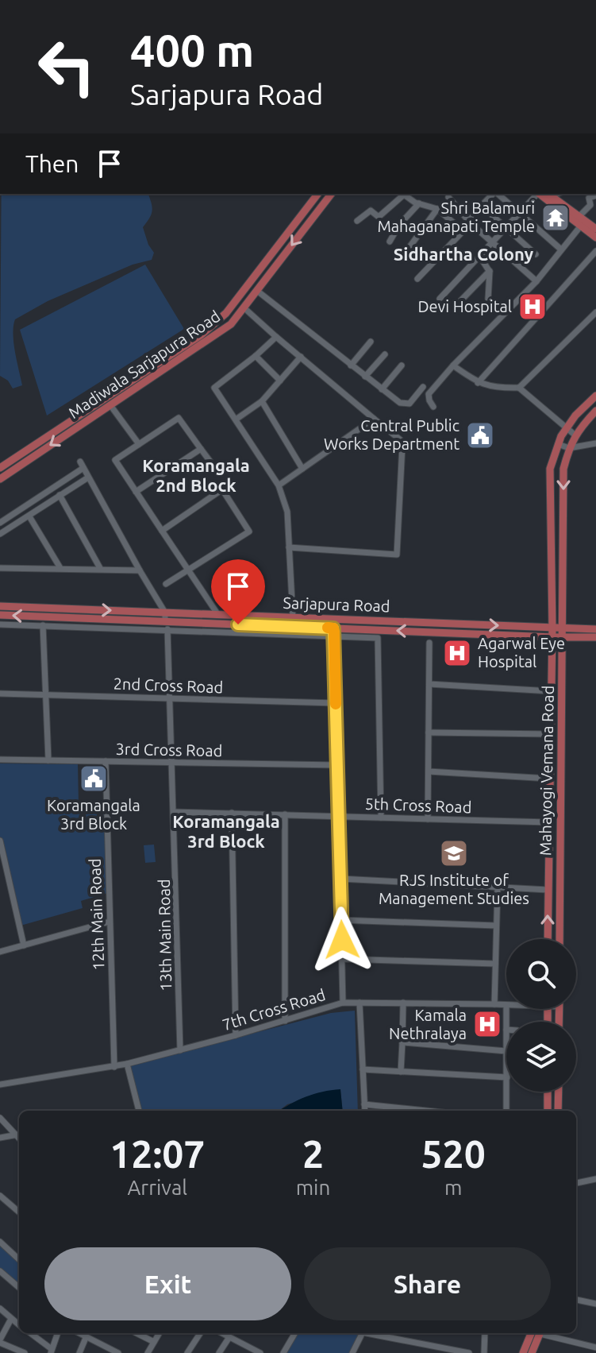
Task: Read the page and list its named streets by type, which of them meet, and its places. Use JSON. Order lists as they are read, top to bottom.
{
  "streets": {
    "main road": ["Madiwala Sarjapura Road", "Sarjapura Road", "Mahayogi Vemana Road"],
    "street": [
      "2nd Cross Road",
      "3rd Cross Road",
      "5th Cross Road",
      "12th Main Road",
      "13th Main Road",
      "7th Cross Road"
    ]
  },
  "crossings": [
    ["Sarjapura Road", "Mahayogi Vemana Road"],
    ["Sarjapura Road", "5th Cross Road"],
    ["Sarjapura Road", "13th Main Road"],
    ["2nd Cross Road", "13th Main Road"],
    ["3rd Cross Road", "12th Main Road"],
    ["3rd Cross Road", "13th Main Road"],
    ["Mahayogi Vemana Road", "5th Cross Road"],
    ["5th Cross Road", "13th Main Road"],
    ["12th Main Road", "7th Cross Road"],
    ["13th Main Road", "7th Cross Road"]
  ],
  "districts": ["Sidhartha Colony", "Koramangala 2nd Block", "Koramangala 3rd Block"],
  "places": {
    "temple": ["Shri Balamuri Mahaganapati Temple"],
    "hospital": ["Devi Hospital", "Agarwal Eye Hospital", "Kamala Nethralaya"],
    "public building": ["Central Public Works Department", "Koramangala 3rd Block"],
    "school or university": ["RJS Institute of Management Studies"]
  },
  "page": {
    "turn": ["400 m", "Sarjapura Road"],
    "then": "Then",
    "eta": [
      "12:07",
      "Arrival",
      "2",
      "min",
      "520",
      "m"
    ],
    "buttons": ["Exit", "Share"]
  }
}
